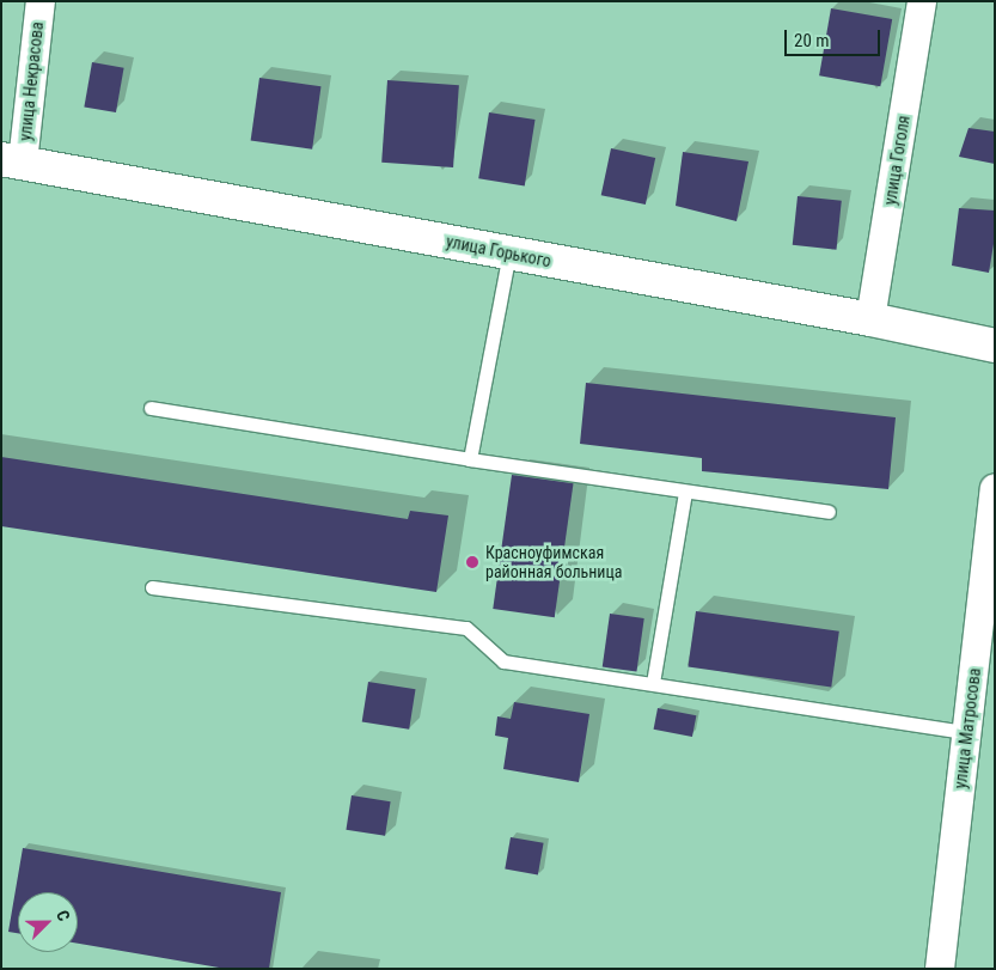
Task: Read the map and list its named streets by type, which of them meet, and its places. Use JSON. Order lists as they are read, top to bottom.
{
  "streets": {
    "street": [
      "улица Некрасова",
      "улица Гоголя",
      "улица Горького",
      "улица Матросова"
    ]
  },
  "crossings": [
    ["улица Некрасова", "улица Горького"],
    ["улица Гоголя", "улица Горького"]
  ],
  "places": ["Красноуфимская районная больница"],
  "scale_bar": "20 m",
  "north": "top right"
}
